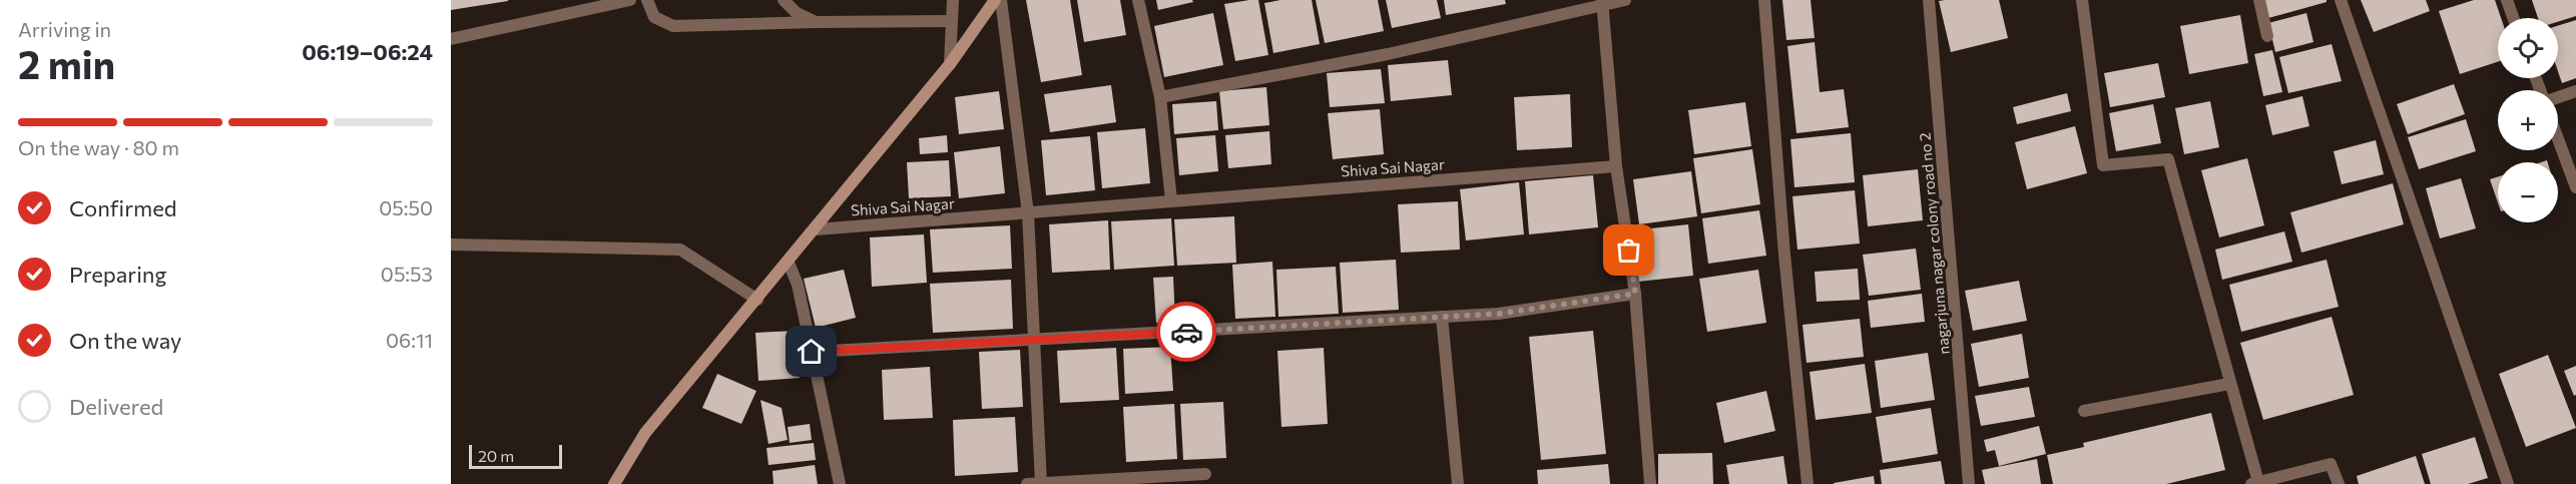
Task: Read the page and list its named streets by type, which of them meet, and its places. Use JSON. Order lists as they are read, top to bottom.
{
  "streets": {
    "street": ["Shiva Sai Nagar", "nagarjuna nagar colony road no 2"]
  },
  "scale_bar": "20 m",
  "page": {
    "heading": ["2 min", "Arriving in", "06:19–06:24"],
    "map_buttons": ["+", "−"],
    "bar": "On the way · 80 m",
    "list": [
      ["Confirmed", "05:50"],
      ["Preparing", "05:53"],
      ["On the way", "06:11"],
      "Delivered"
    ],
    "scale": "20 m"
  }
}
